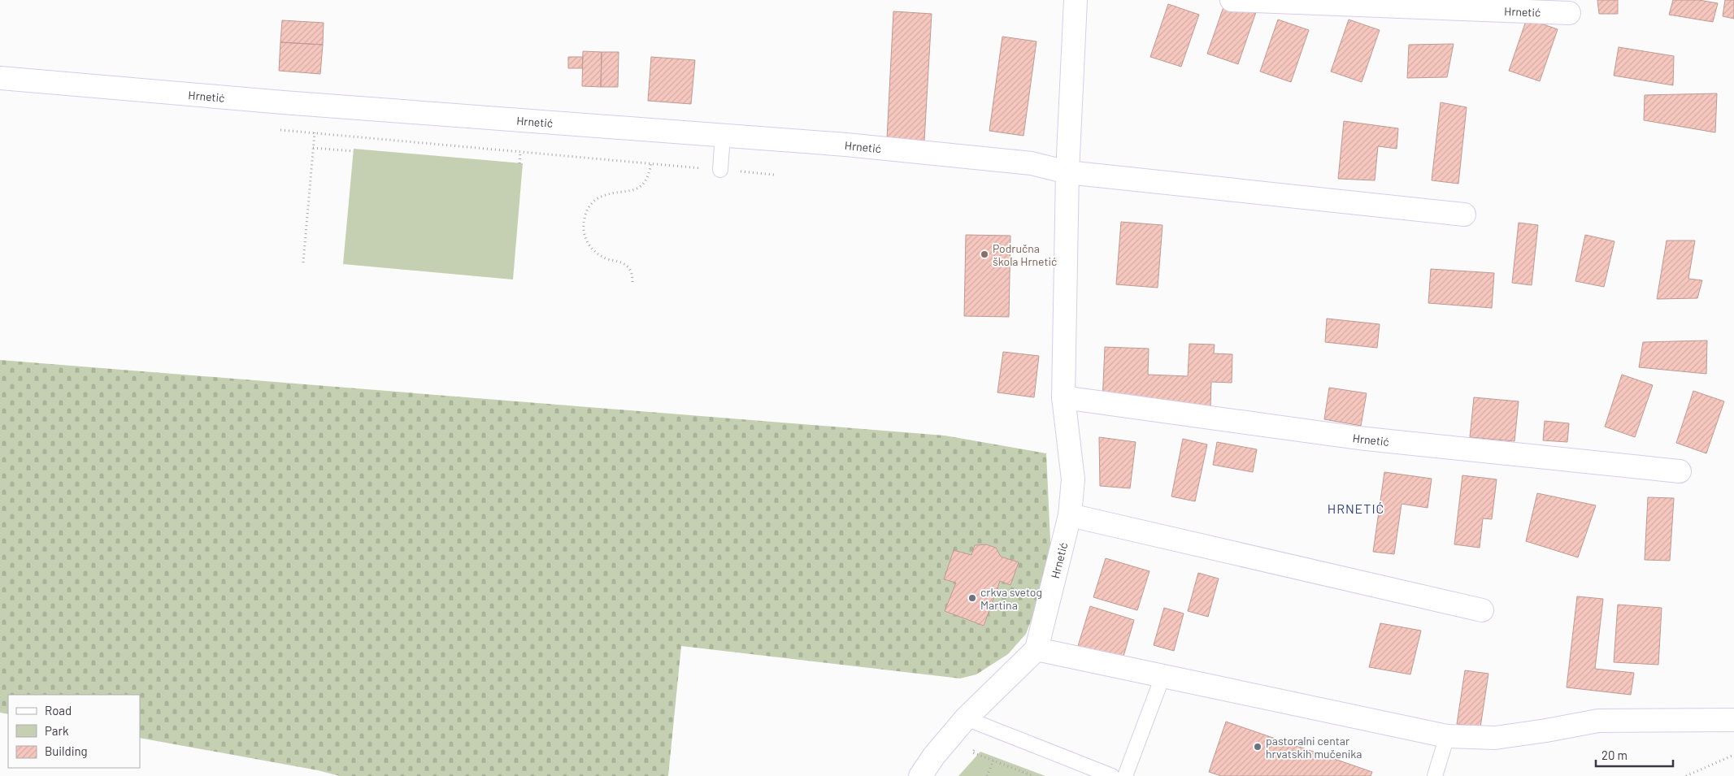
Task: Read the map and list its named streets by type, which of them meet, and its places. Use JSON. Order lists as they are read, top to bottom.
{
  "streets": {
    "street": ["Hrnetić"]
  },
  "districts": ["HRNETIĆ"],
  "places": ["Područna škola Hrnetić", "crkva svetog Martina", "pastoralni centar hrvatskih mučenika"],
  "legend": ["Road", "Park", "Building"],
  "scale_bar": "20 m"
}
